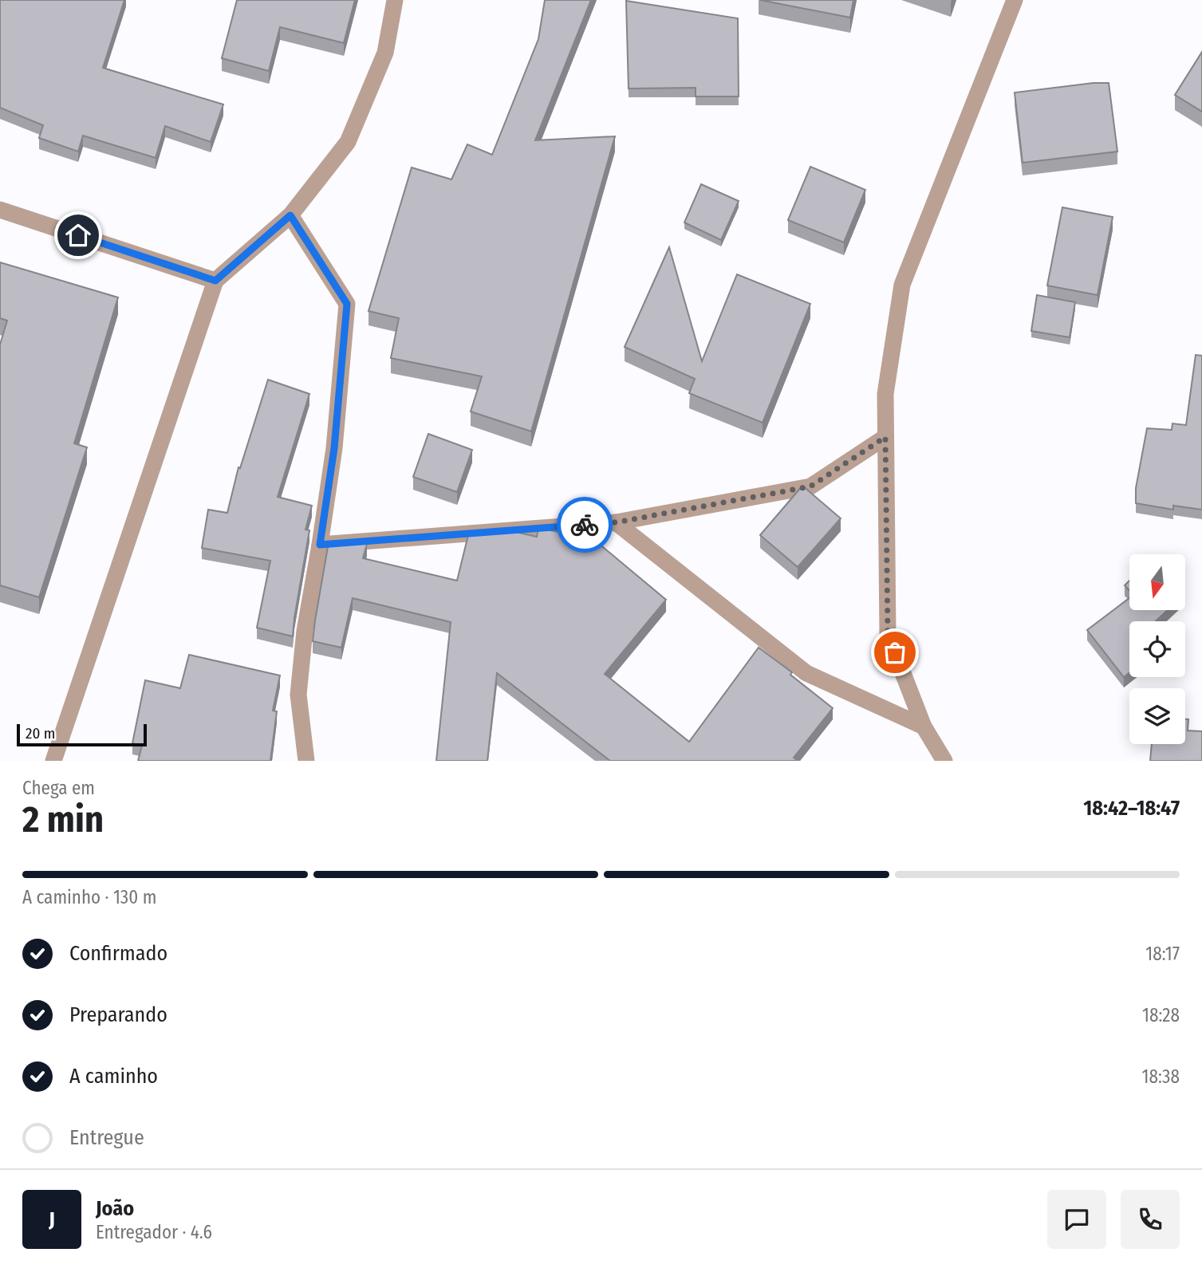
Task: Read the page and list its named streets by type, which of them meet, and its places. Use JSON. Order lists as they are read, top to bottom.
{
  "scale_bar": "20 m",
  "north": "bottom",
  "page": {
    "scale": "20 m",
    "heading": ["2 min", "Chega em", "18:42–18:47"],
    "panel": ["João", "Entregador · 4.6"],
    "bar": "A caminho · 130 m",
    "list": [
      ["Confirmado", "18:17"],
      ["Preparando", "18:28"],
      ["A caminho", "18:38"],
      "Entregue"
    ],
    "round": "J"
  }
}
